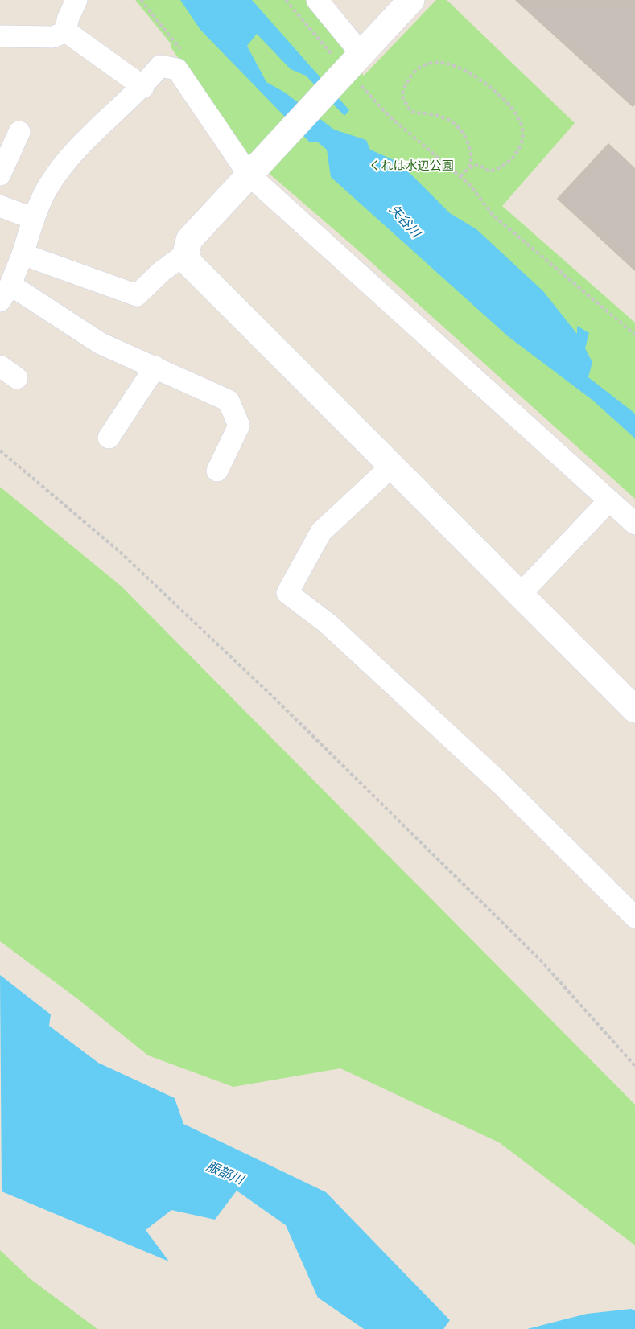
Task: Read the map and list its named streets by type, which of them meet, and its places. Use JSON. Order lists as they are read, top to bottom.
{
  "water": ["矢谷川", "服部川"],
  "parks": ["くれは水辺公園"]
}
